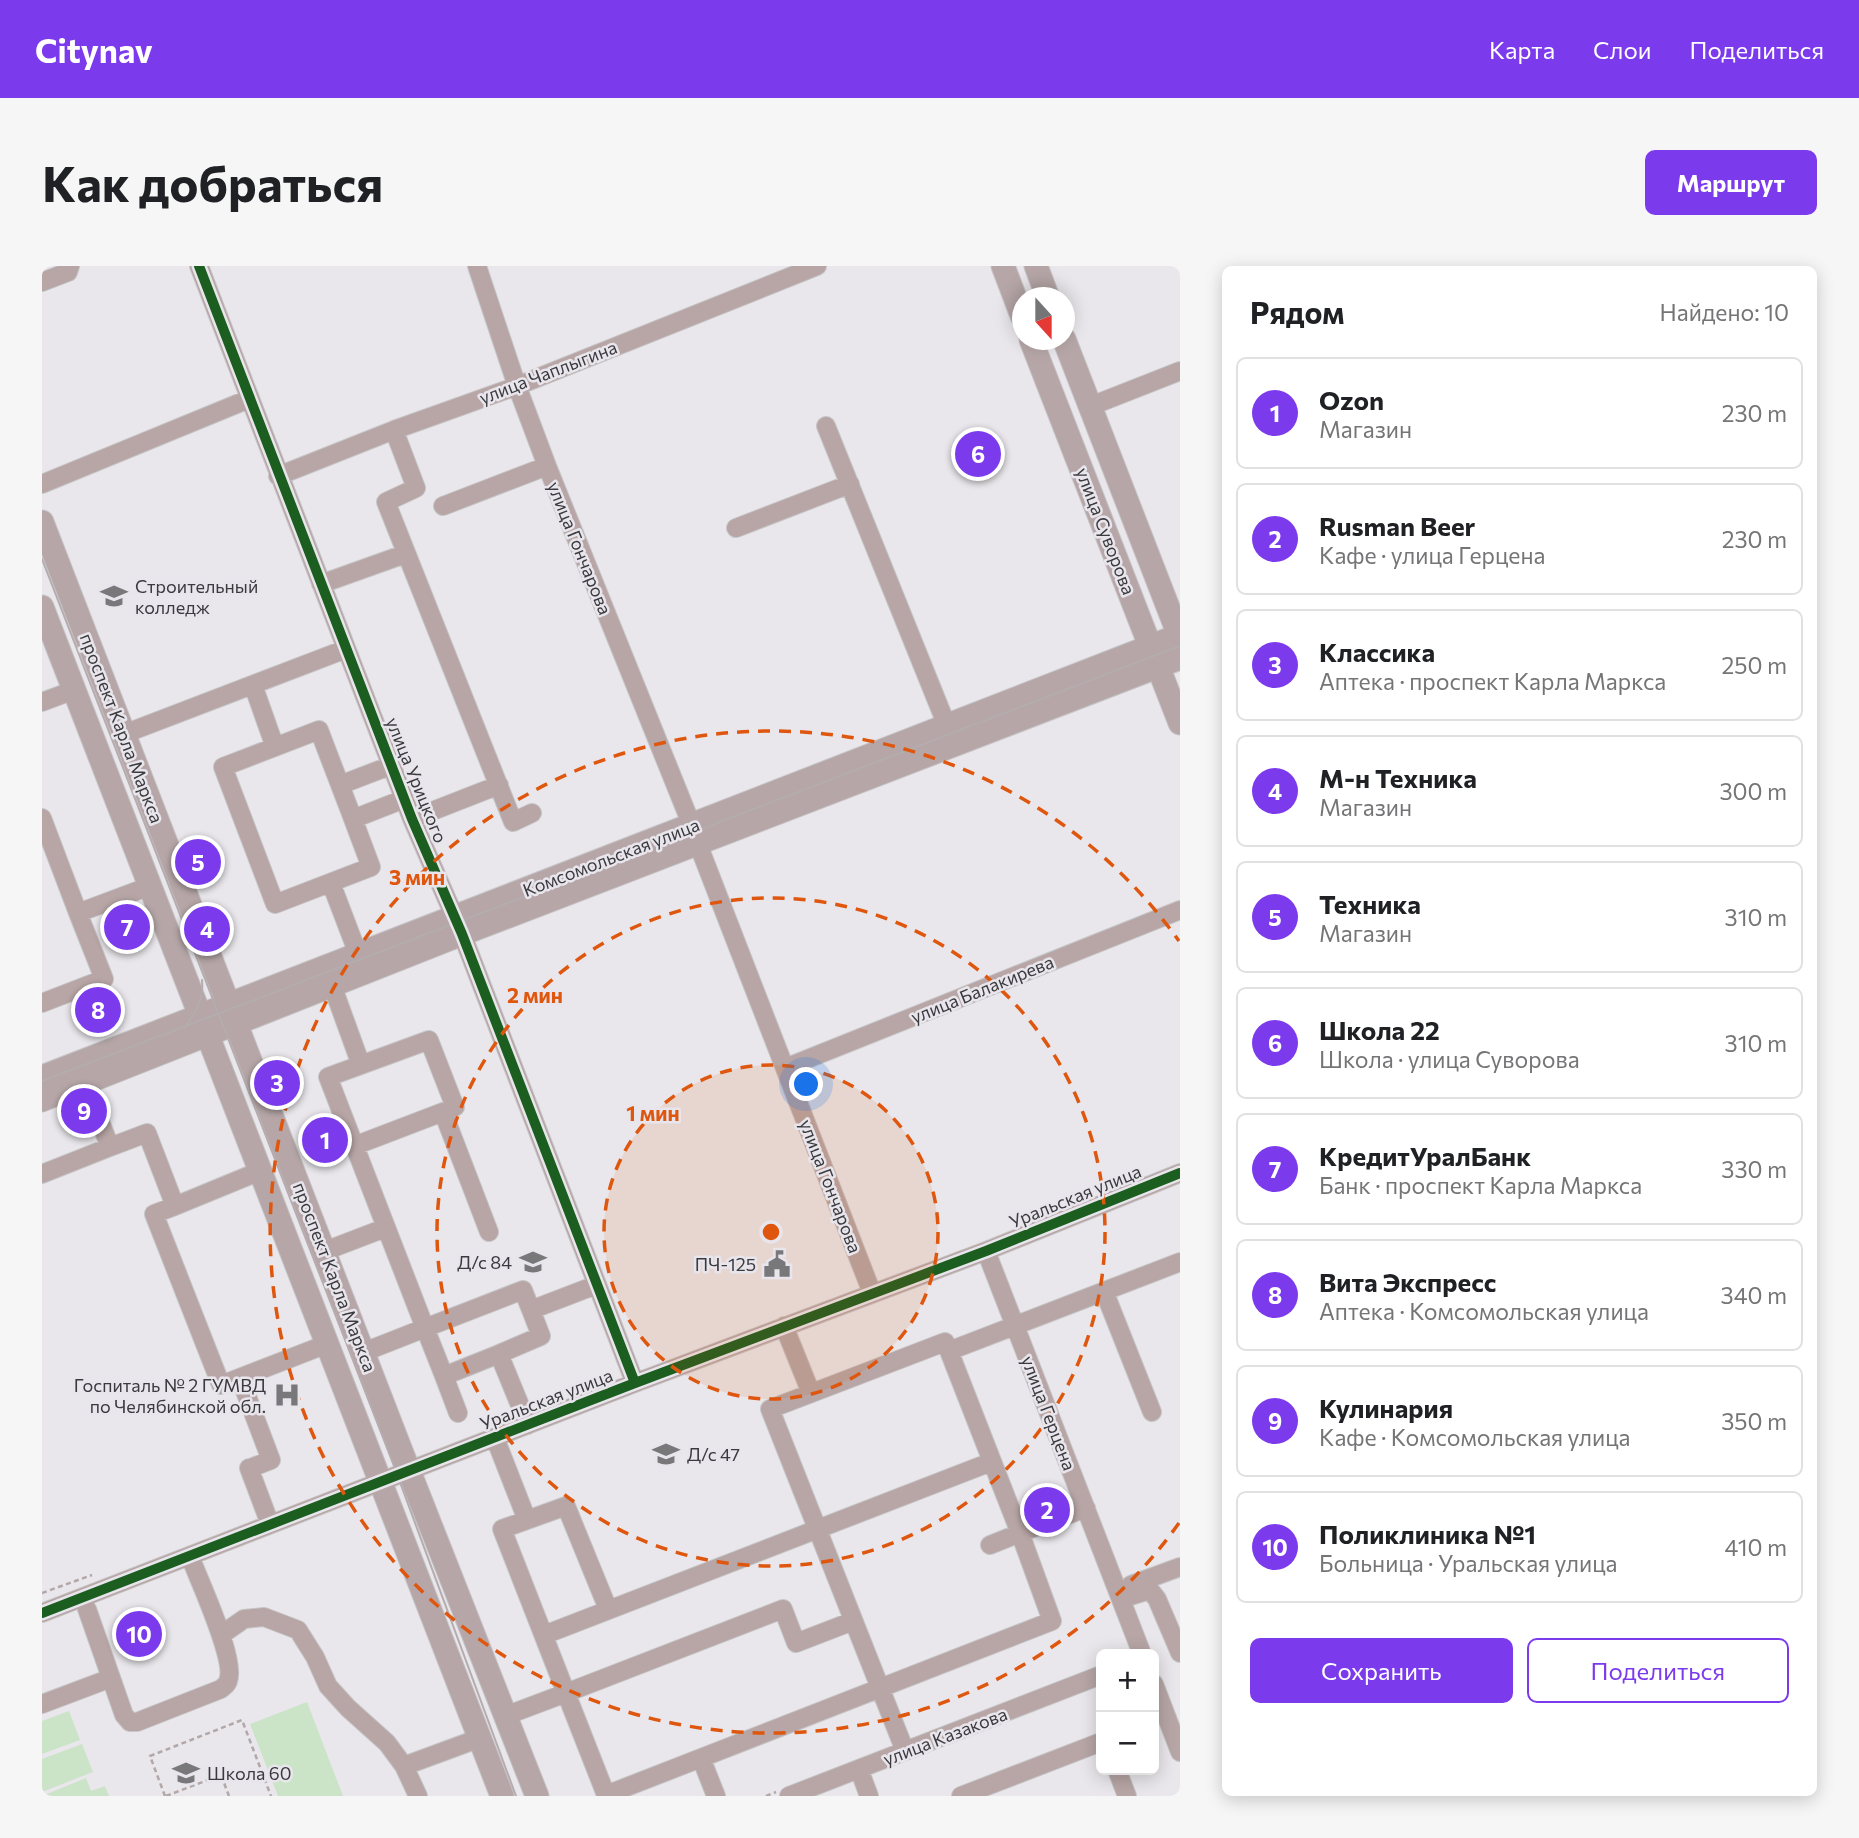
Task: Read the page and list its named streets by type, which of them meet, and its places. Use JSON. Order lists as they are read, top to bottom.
{
  "streets": {
    "main road": ["улица Суворова", "проспект Карла Маркса", "Комсомольская улица"],
    "street": [
      "улица Чаплыгина",
      "улица Гончарова",
      "улица Урицкого",
      "улица Балакирева",
      "Уральская улица",
      "улица Герцена",
      "улица Казакова"
    ]
  },
  "crossings": [
    ["улица Чаплыгина", "улица Гончарова"],
    ["улица Чаплыгина", "улица Урицкого"],
    ["улица Суворова", "Комсомольская улица"],
    ["улица Гончарова", "Комсомольская улица"],
    ["улица Гончарова", "улица Балакирева"],
    ["улица Гончарова", "Уральская улица"],
    ["проспект Карла Маркса", "Комсомольская улица"],
    ["проспект Карла Маркса", "Уральская улица"],
    ["улица Урицкого", "Комсомольская улица"],
    ["улица Урицкого", "Уральская улица"],
    ["Уральская улица", "улица Герцена"]
  ],
  "places": {
    "school or university": [
      "Строительный колледж",
      "Д/с 84",
      "Д/с 47",
      "Школа 60"
    ],
    "public building": ["ПЧ-125"],
    "hospital": ["Госпиталь № 2 ГУМВД по Челябинской обл."]
  },
  "north": "bottom",
  "page": {
    "header": "Citynav",
    "nav": ["Карта", "Слои", "Поделиться"],
    "buttons": [
      "Маршрут",
      ["Сохранить", "Поделиться"]
    ],
    "title": "Как добраться",
    "heading": ["Рядом", "Найдено: 10"],
    "list": [
      {
        "mark": "1",
        "name": "Ozon",
        "note": "Магазин",
        "value": "230 m"
      },
      {
        "mark": "2",
        "name": "Rusman Beer",
        "note": "Кафе · улица Герцена",
        "value": "230 m"
      },
      {
        "mark": "3",
        "name": "Классика",
        "note": "Аптека · проспект Карла Маркса",
        "value": "250 m"
      },
      {
        "mark": "4",
        "name": "М-н Техника",
        "note": "Магазин",
        "value": "300 m"
      },
      {
        "mark": "5",
        "name": "Техника",
        "note": "Магазин",
        "value": "310 m"
      },
      {
        "mark": "6",
        "name": "Школа 22",
        "note": "Школа · улица Суворова",
        "value": "310 m"
      },
      {
        "mark": "7",
        "name": "КредитУралБанк",
        "note": "Банк · проспект Карла Маркса",
        "value": "330 m"
      },
      {
        "mark": "8",
        "name": "Вита Экспресс",
        "note": "Аптека · Комсомольская улица",
        "value": "340 m"
      },
      {
        "mark": "9",
        "name": "Кулинария",
        "note": "Кафе · Комсомольская улица",
        "value": "350 m"
      },
      {
        "mark": "10",
        "name": "Поликлиника №1",
        "note": "Больница · Уральская улица",
        "value": "410 m"
      }
    ],
    "pins": [
      "6",
      "5",
      "7",
      "4",
      "8",
      "3",
      "9",
      "1",
      "2",
      "10"
    ],
    "map_buttons": ["+", "−"]
  },
  "rings": ["3 мин", "2 мин", "1 мин"]
}
